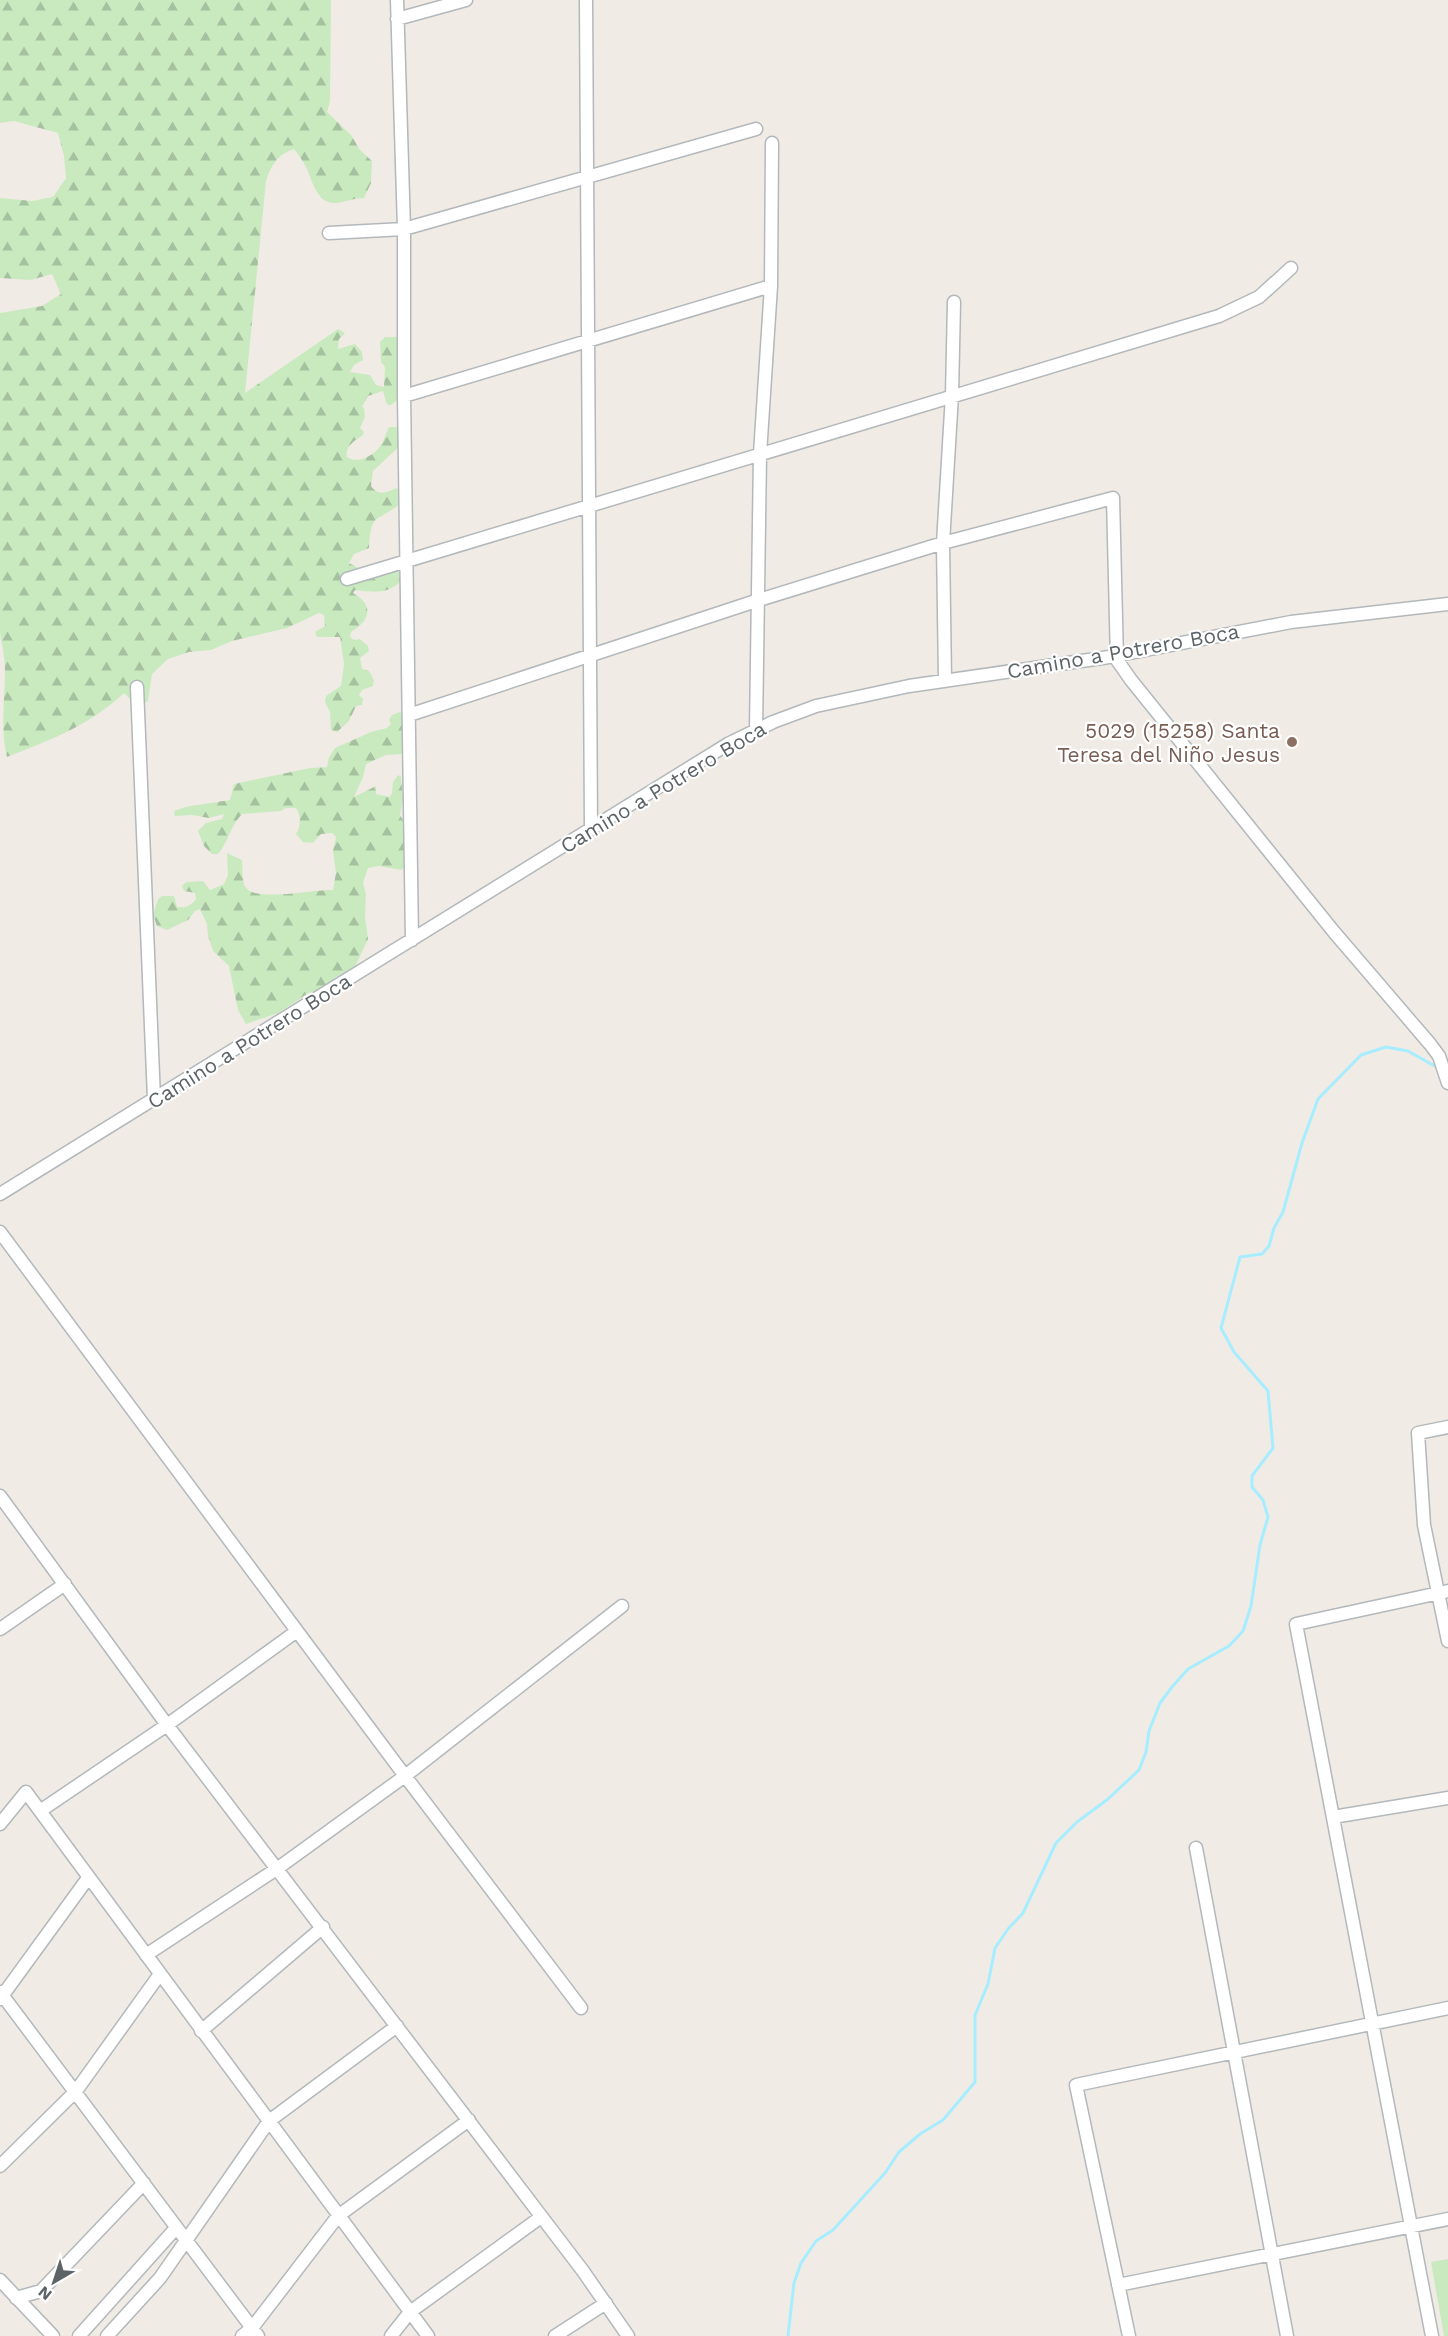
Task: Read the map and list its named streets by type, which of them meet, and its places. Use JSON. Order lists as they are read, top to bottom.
{
  "streets": {
    "street": ["Camino a Potrero Boca"]
  },
  "places": ["5029 (15258) Santa Teresa del Niño Jesus"],
  "north": "bottom left"
}
